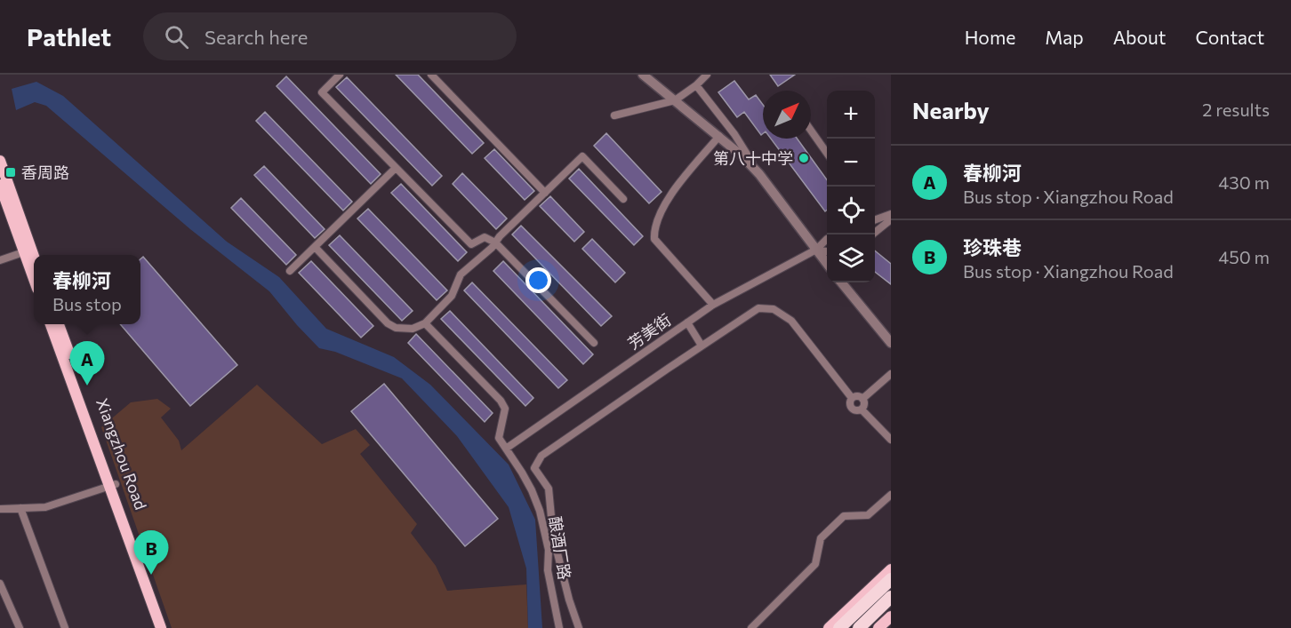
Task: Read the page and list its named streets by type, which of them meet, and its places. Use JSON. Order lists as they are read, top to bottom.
{
  "streets": {
    "main road": ["Xiangzhou Road"],
    "street": ["芳美街", "酿酒厂路"]
  },
  "crossings": [
    ["芳美街", "酿酒厂路"]
  ],
  "places": {
    "other": ["第八十中学"],
    "transit": ["香周路"]
  },
  "north": "top right",
  "page": {
    "header": "Pathlet",
    "search": "Search here",
    "nav": [
      "Home",
      "Map",
      "About",
      "Contact"
    ],
    "heading": ["Nearby", "2 results"],
    "map_buttons": ["+", "−"],
    "list": [
      {
        "mark": "A",
        "name": "春柳河",
        "note": "Bus stop · Xiangzhou Road",
        "value": "430 m"
      },
      {
        "mark": "B",
        "name": "珍珠巷",
        "note": "Bus stop · Xiangzhou Road",
        "value": "450 m"
      }
    ],
    "popup": ["春柳河", "Bus stop"],
    "pins": ["A", "B"]
  }
}
